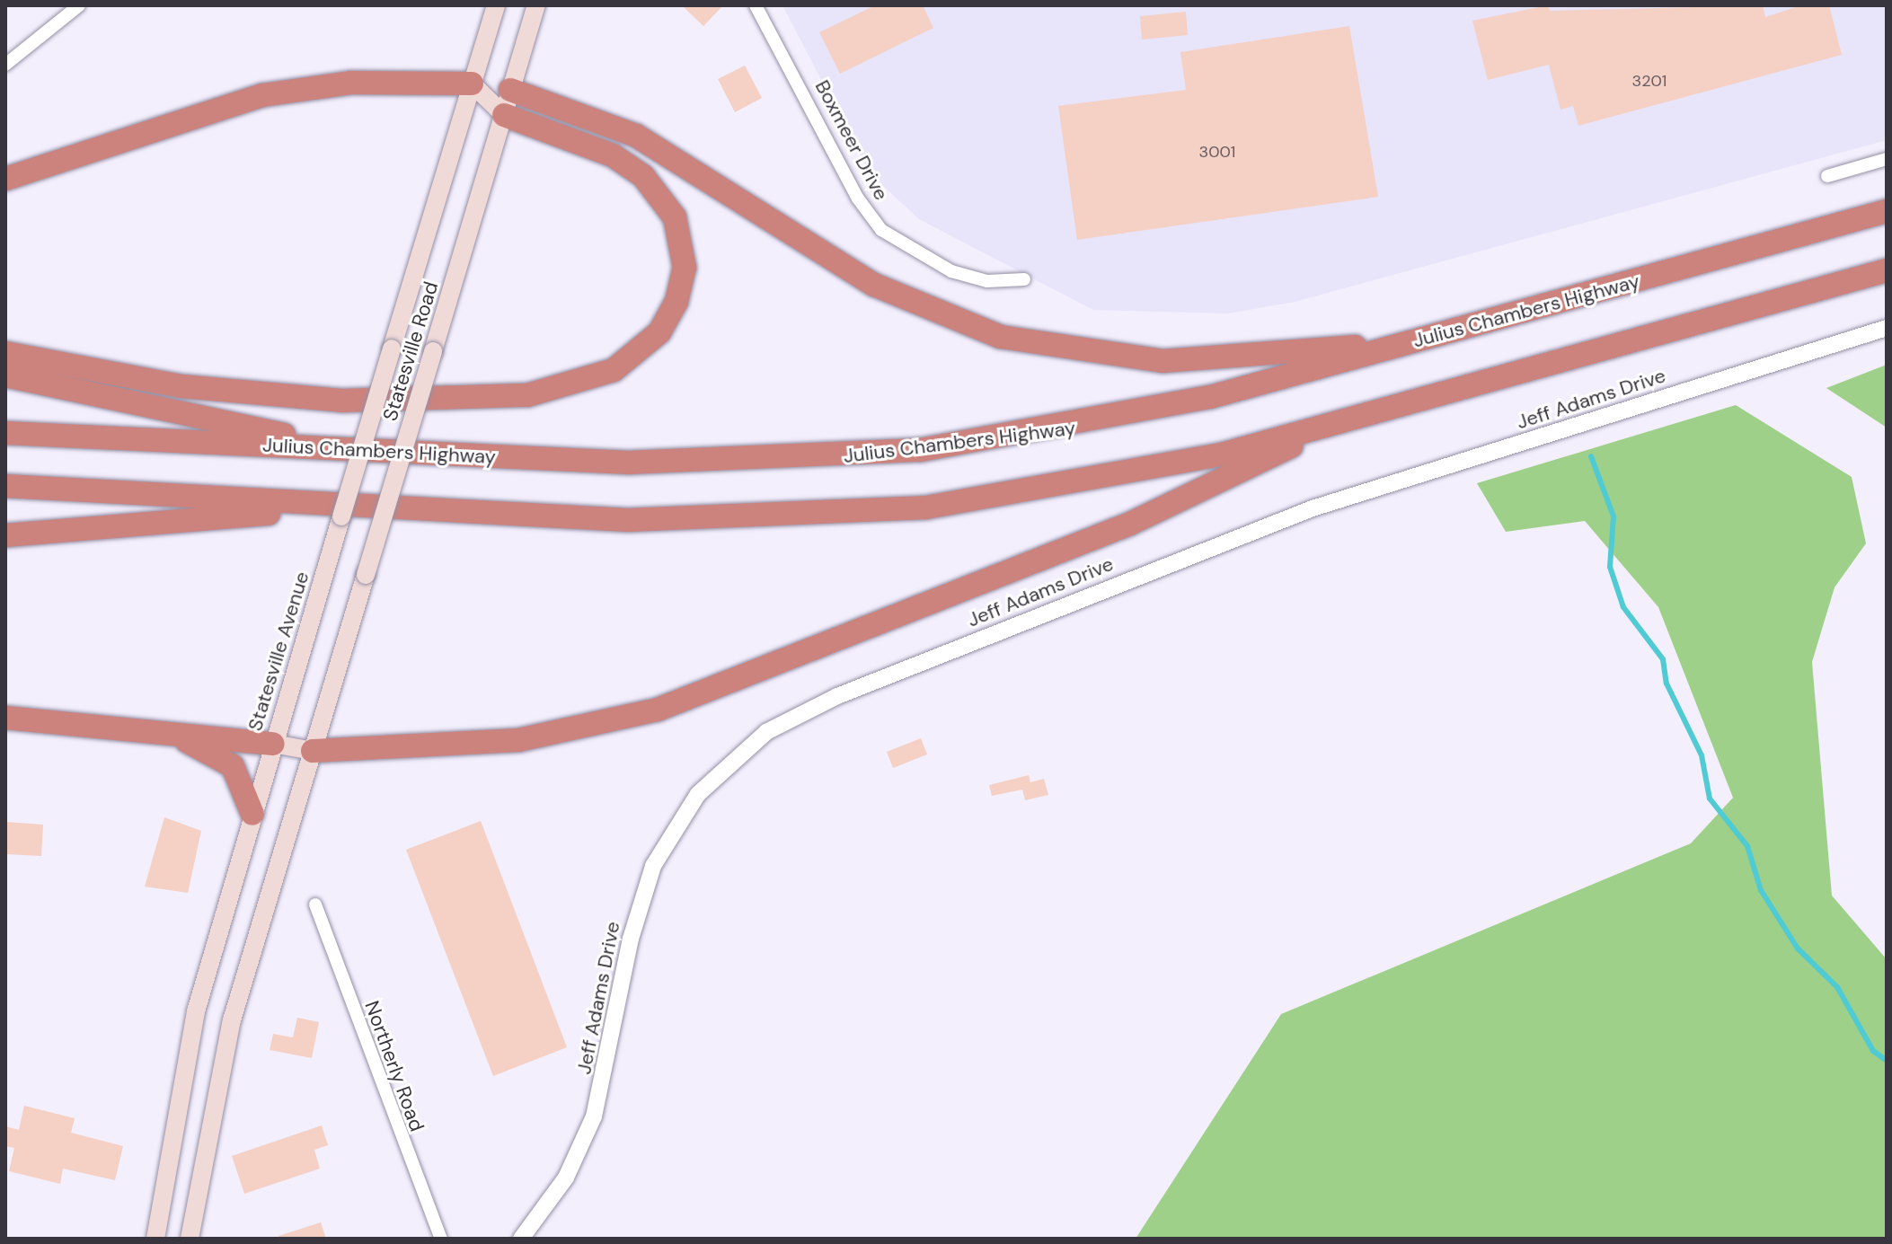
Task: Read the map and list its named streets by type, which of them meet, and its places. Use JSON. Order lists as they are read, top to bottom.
{
  "streets": {
    "highway": ["Julius Chambers Highway"],
    "main road": ["Statesville Road", "Statesville Avenue"],
    "street": ["Boxmeer Drive", "Jeff Adams Drive", "Northerly Road"]
  },
  "house_numbers": ["3201", "3001"]
}
